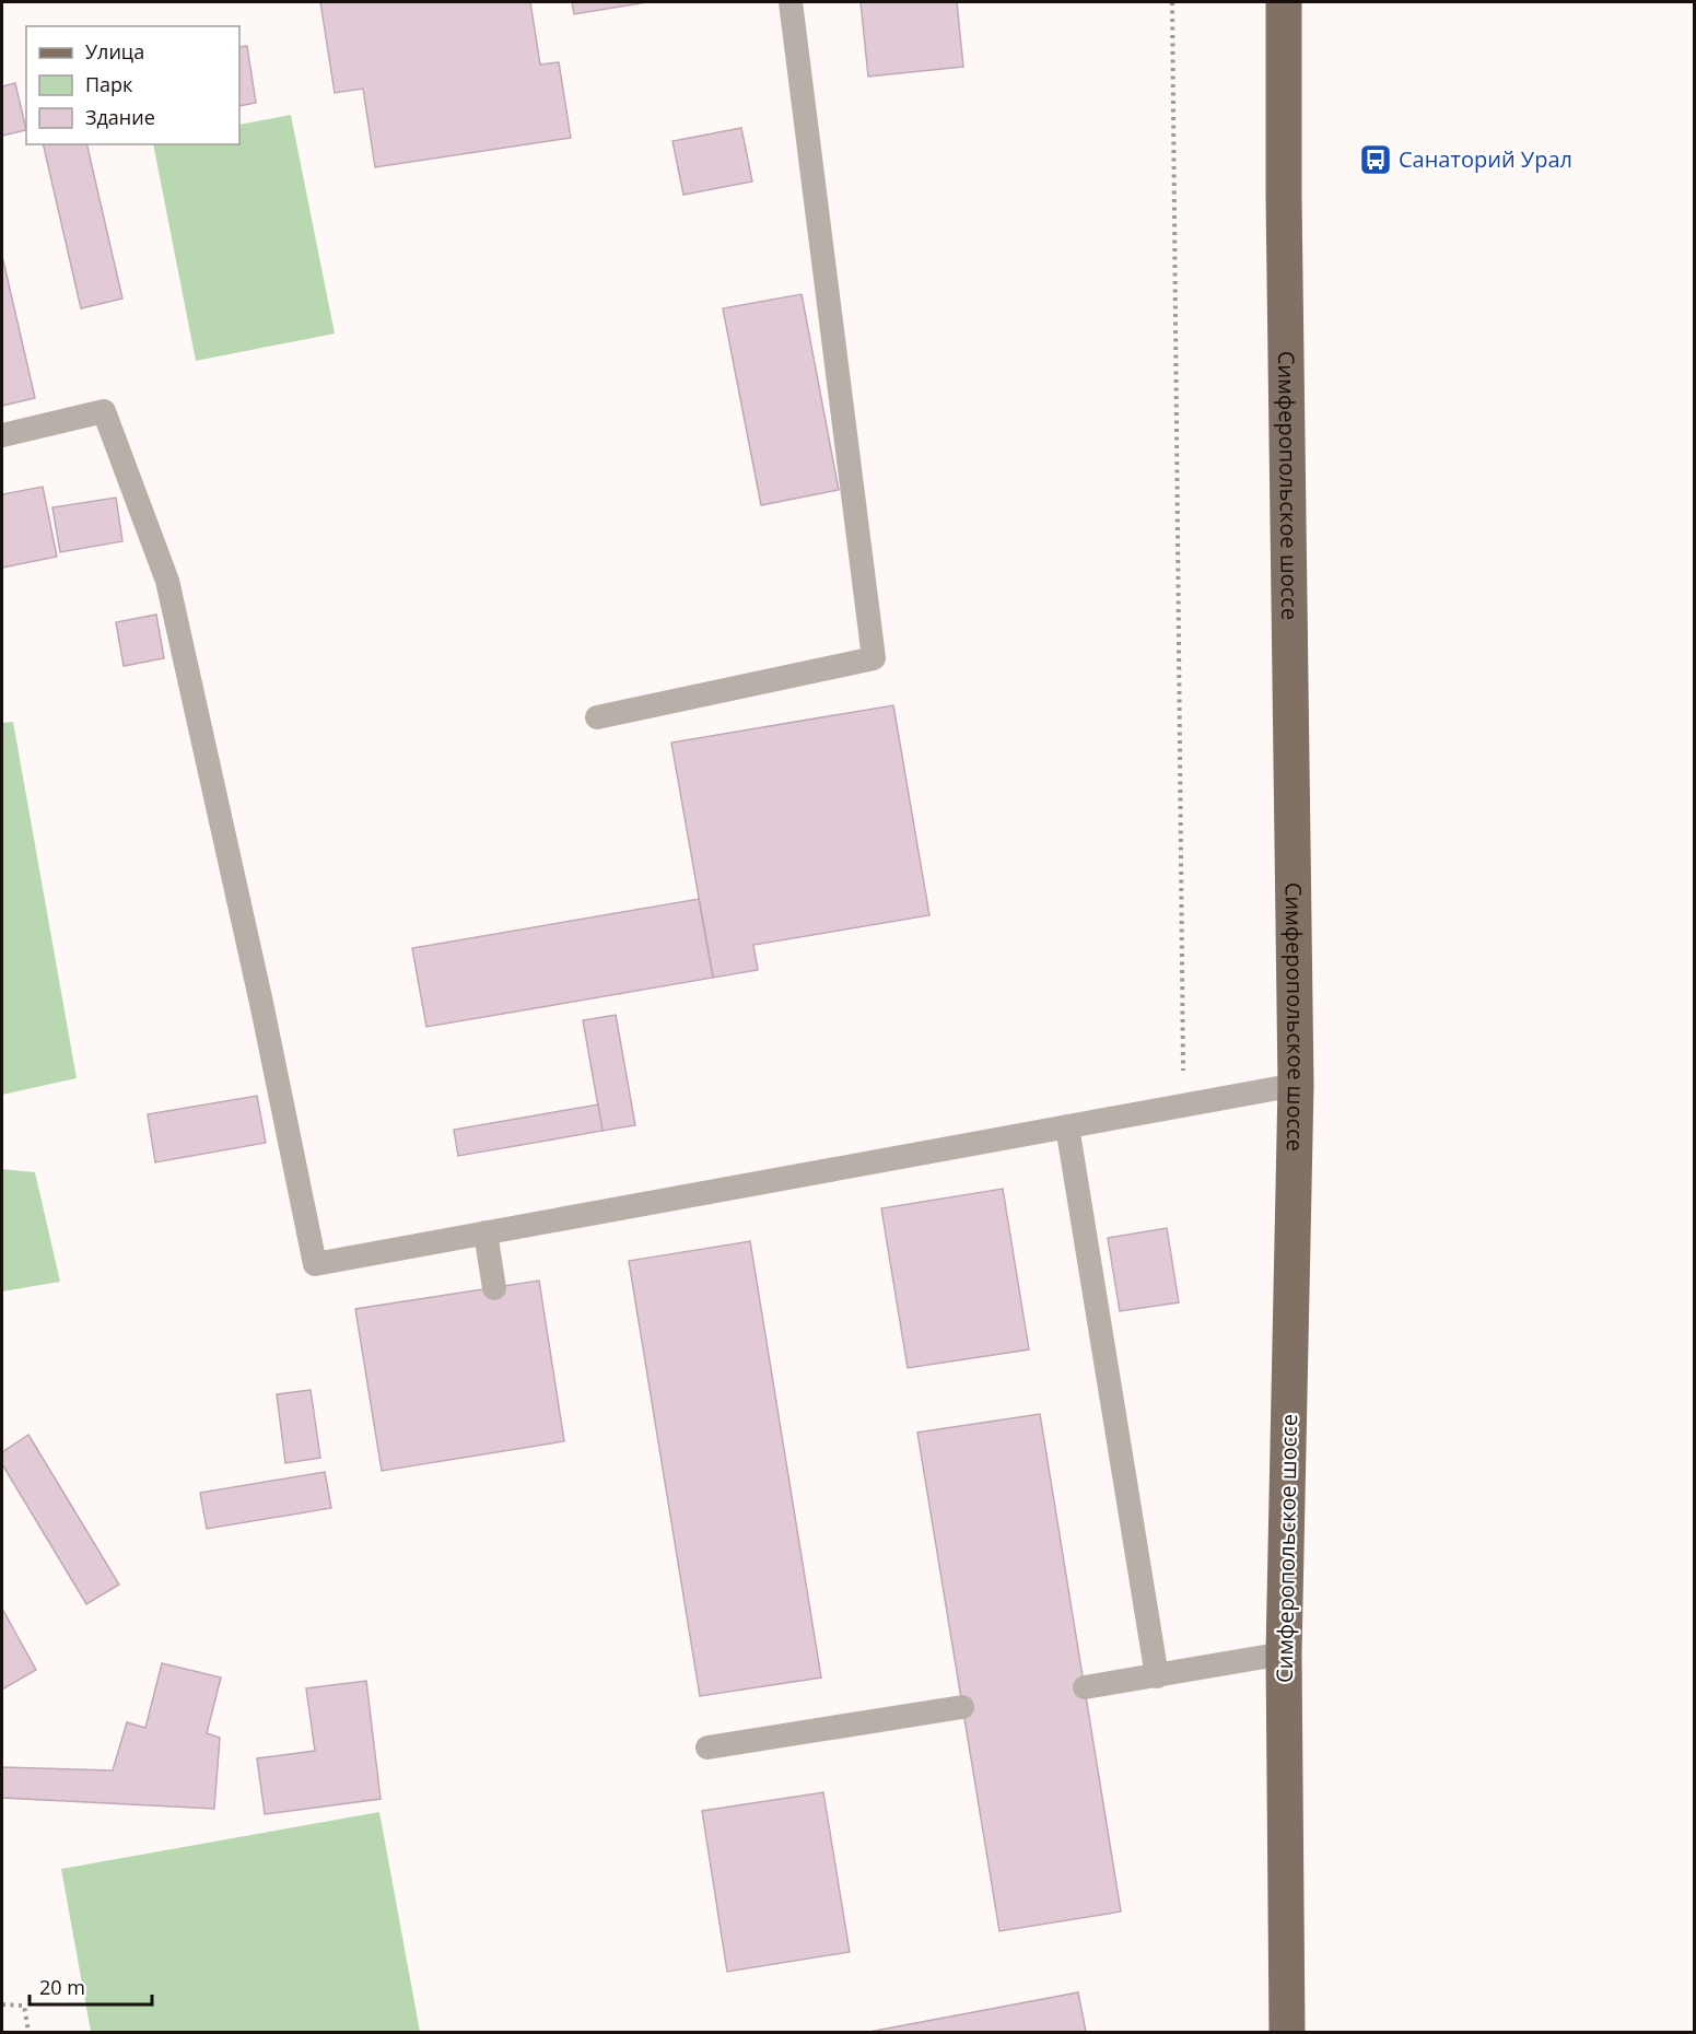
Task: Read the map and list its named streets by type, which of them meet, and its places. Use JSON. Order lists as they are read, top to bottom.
{
  "streets": {
    "main road": ["Симферопольское шоссе"]
  },
  "places": {
    "bus stop": ["Санаторий Урал"]
  },
  "legend": ["Улица", "Парк", "Здание"],
  "scale_bar": "20 m"
}
